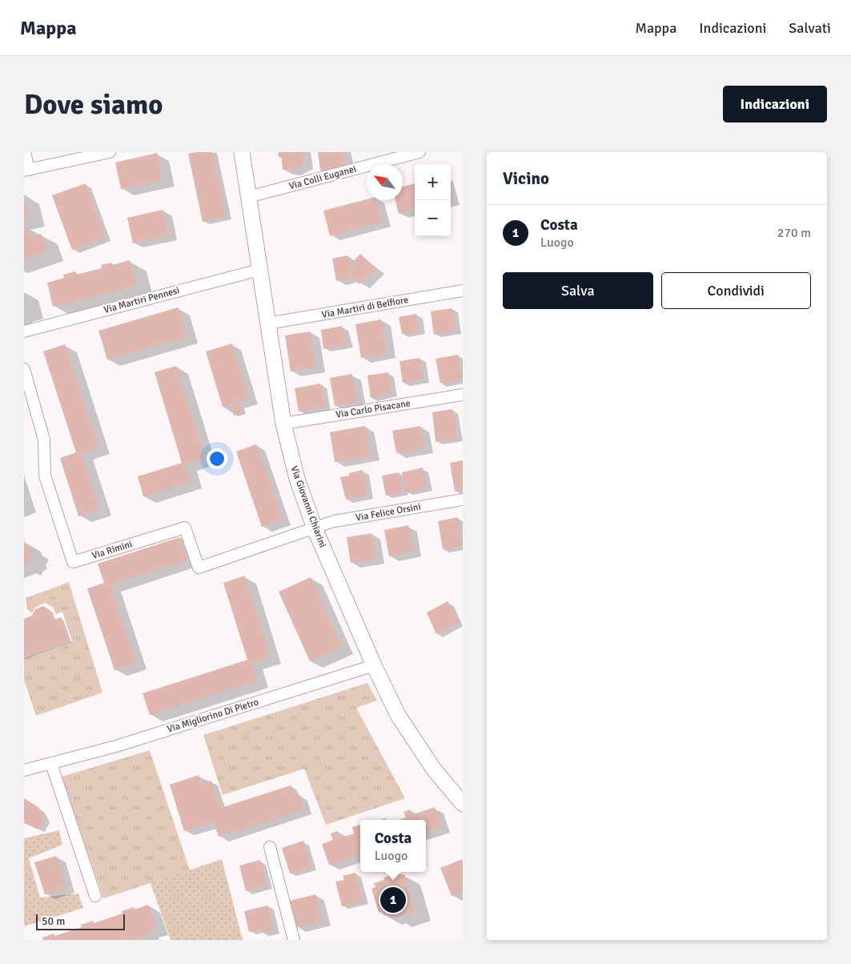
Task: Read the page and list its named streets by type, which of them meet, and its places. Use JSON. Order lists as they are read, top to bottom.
{
  "streets": {
    "main road": ["Via Giovanni Chiarini"],
    "street": [
      "Via Colli Euganei",
      "Via Martiri Pennesi",
      "Via Martiri di Belfiore",
      "Via Carlo Pisacane",
      "Via Felice Orsini",
      "Via Rimini",
      "Via Migliorino Di Pietro"
    ]
  },
  "crossings": [
    ["Via Colli Euganei", "Via Giovanni Chiarini"],
    ["Via Martiri Pennesi", "Via Giovanni Chiarini"],
    ["Via Martiri di Belfiore", "Via Giovanni Chiarini"],
    ["Via Carlo Pisacane", "Via Giovanni Chiarini"],
    ["Via Giovanni Chiarini", "Via Felice Orsini"],
    ["Via Giovanni Chiarini", "Via Rimini"],
    ["Via Giovanni Chiarini", "Via Migliorino Di Pietro"],
    ["Via Felice Orsini", "Via Rimini"]
  ],
  "scale_bar": "50 m",
  "north": "top left",
  "page": {
    "header": "Mappa",
    "nav": ["Mappa", "Indicazioni", "Salvati"],
    "buttons": [
      "Indicazioni",
      ["Salva", "Condividi"]
    ],
    "title": "Dove siamo",
    "heading": "Vicino",
    "map_buttons": ["+", "−"],
    "list": [
      {
        "mark": "1",
        "name": "Costa",
        "note": "Luogo",
        "value": "270 m"
      }
    ],
    "popup": ["Costa", "Luogo"],
    "pins": "1",
    "scale": "50 m"
  }
}
